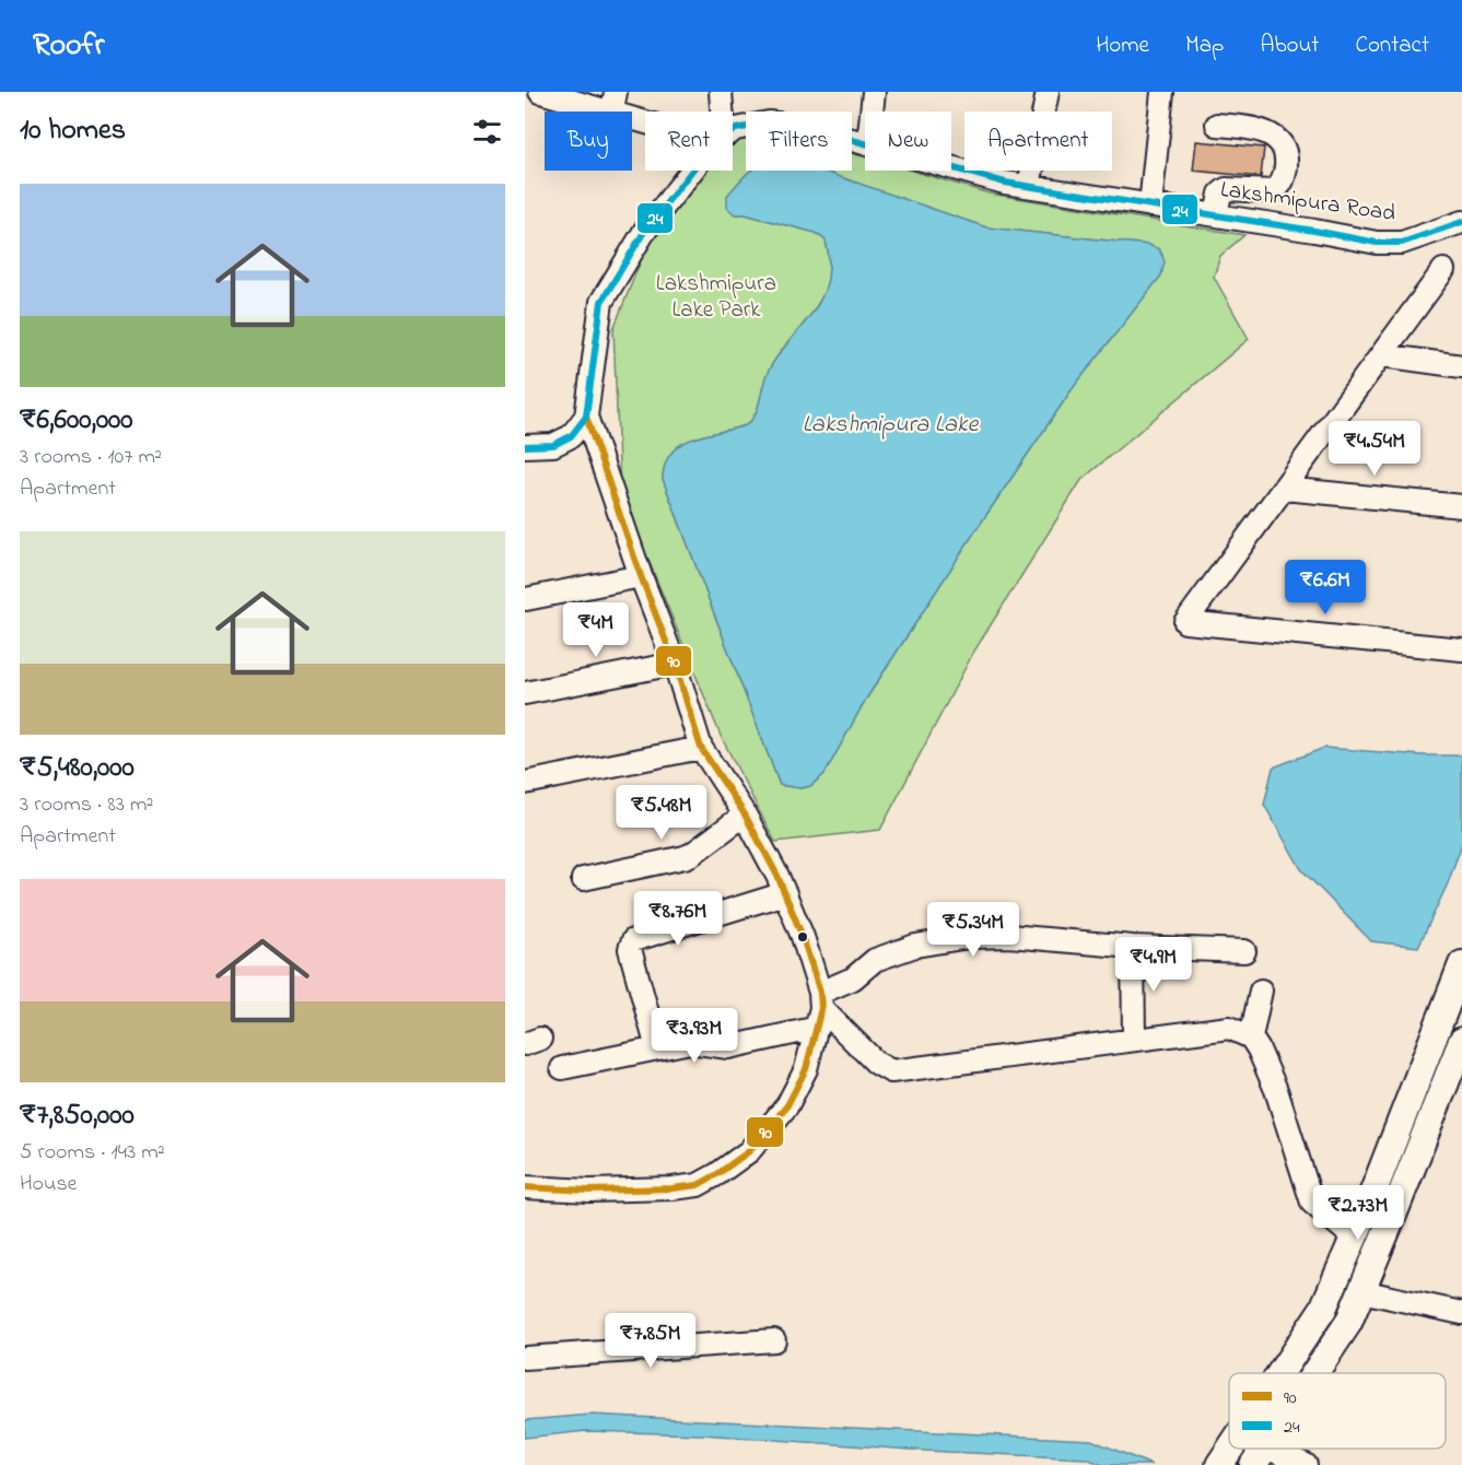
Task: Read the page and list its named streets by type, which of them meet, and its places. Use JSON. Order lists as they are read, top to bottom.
{
  "streets": {
    "street": ["Lakshmipura Road"]
  },
  "water": ["Lakshmipura Lake"],
  "parks": ["Lakshmipura Lake Park"],
  "lines": ["transit line 24", "transit line 90"],
  "legend": ["90", "24"],
  "page": {
    "header": "Roofr",
    "nav": [
      "Home",
      "Map",
      "About",
      "Contact"
    ],
    "heading": "10 homes",
    "chip": [
      "Buy",
      "Rent",
      "Filters",
      "New",
      "Apartment"
    ],
    "list": [
      {
        "name": "₹6,600,000",
        "note": "3 rooms · 107 m² · Apartment"
      },
      {
        "name": "₹5,480,000",
        "note": "3 rooms · 83 m² · Apartment"
      },
      {
        "name": "₹7,850,000",
        "note": "5 rooms · 143 m² · House"
      }
    ],
    "price": [
      "₹4.54M",
      "₹6.6M",
      "₹4M",
      "₹5.48M",
      "₹8.76M",
      "₹5.34M",
      "₹4.9M",
      "₹3.93M",
      "₹2.73M",
      "₹7.85M"
    ]
  }
}
